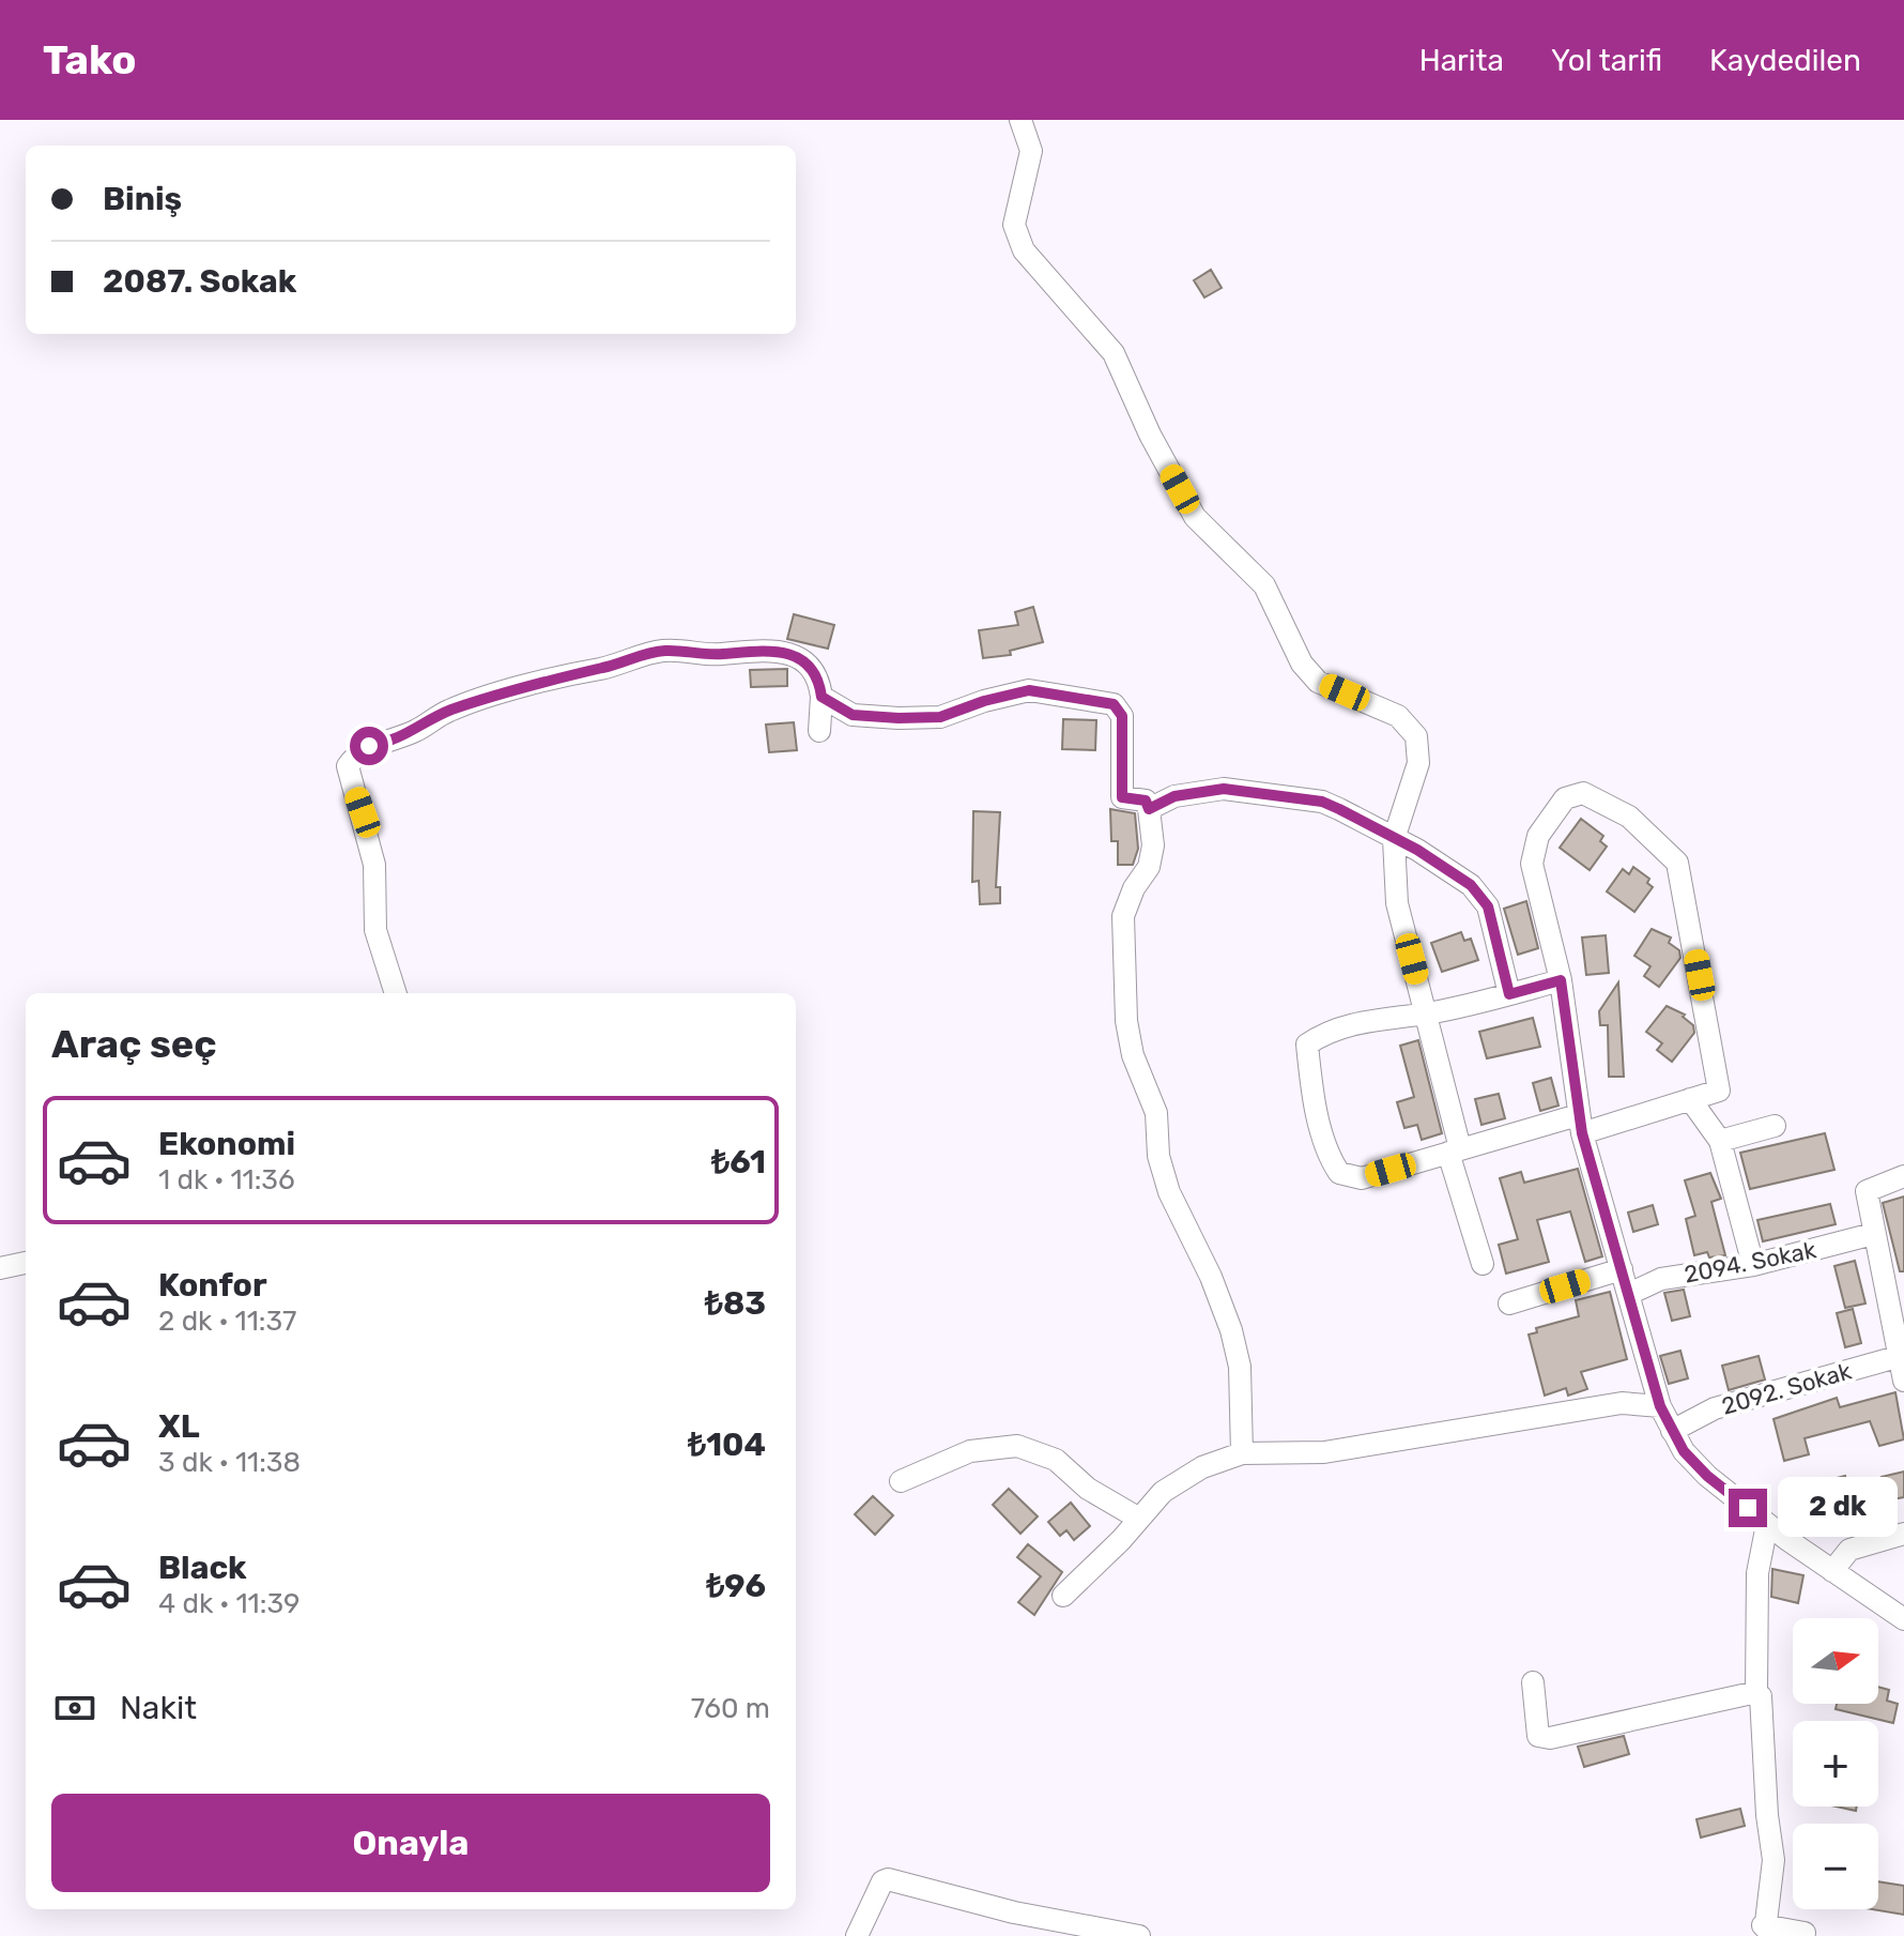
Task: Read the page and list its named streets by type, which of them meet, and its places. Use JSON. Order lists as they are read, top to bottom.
{
  "streets": {
    "street": ["2094. Sokak", "2092. Sokak"]
  },
  "north": "right",
  "page": {
    "header": "Tako",
    "nav": ["Harita", "Yol tarifi", "Kaydedilen"],
    "banner": ["Biniş", "2087. Sokak"],
    "heading": "Araç seç",
    "list": [
      {
        "name": "Ekonomi",
        "note": "1 dk · 11:36",
        "value": "₺61"
      },
      {
        "name": "Konfor",
        "note": "2 dk · 11:37",
        "value": "₺83"
      },
      {
        "name": "XL",
        "note": "3 dk · 11:38",
        "value": "₺104"
      },
      {
        "name": "Black",
        "note": "4 dk · 11:39",
        "value": "₺96"
      }
    ],
    "bubble": "2 dk",
    "map_buttons": ["+", "−"],
    "pay": ["Nakit", "760 m"],
    "buttons": "Onayla"
  }
}
